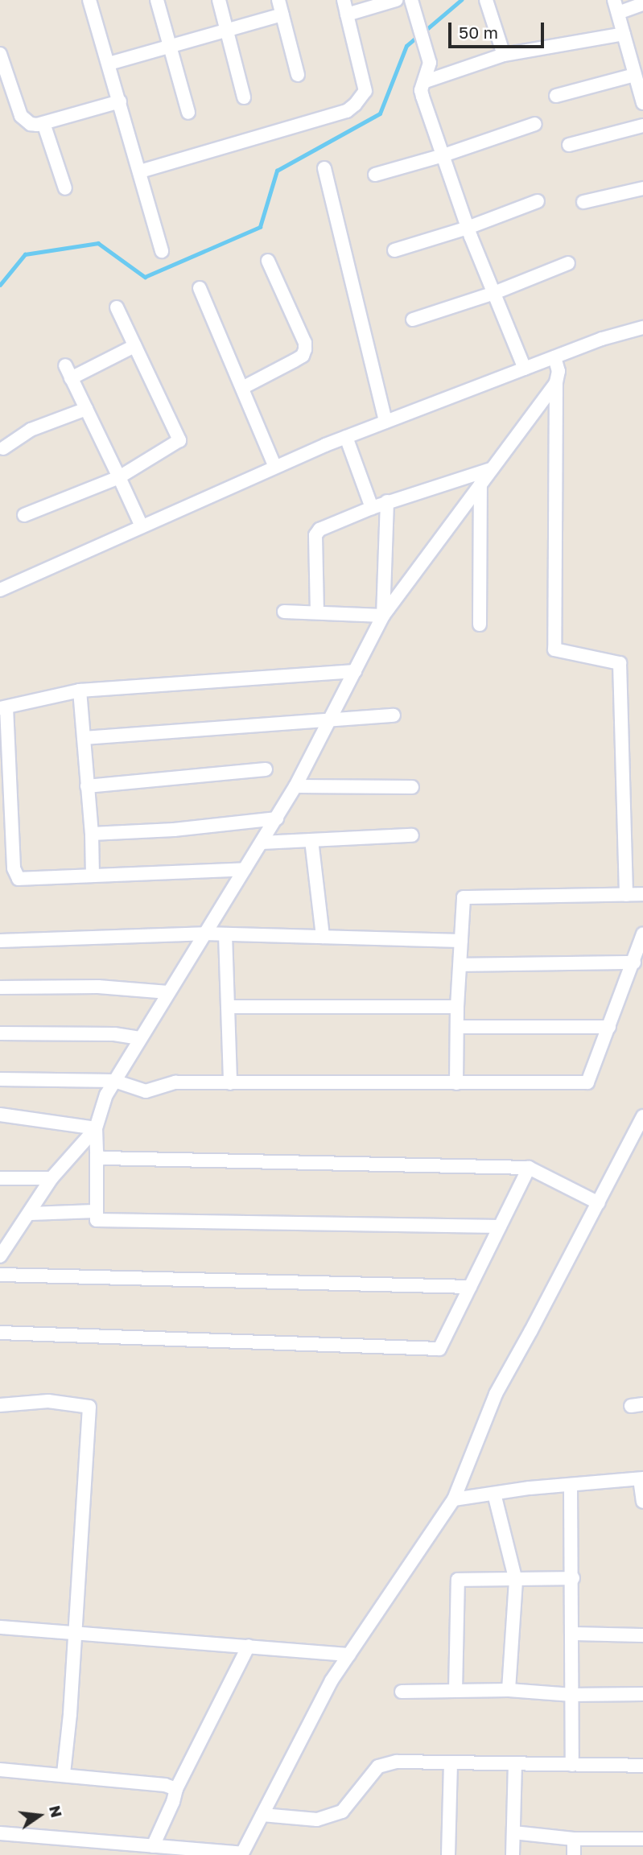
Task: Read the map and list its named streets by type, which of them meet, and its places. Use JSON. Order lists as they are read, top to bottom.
{
  "scale_bar": "50 m",
  "north": "right"
}
